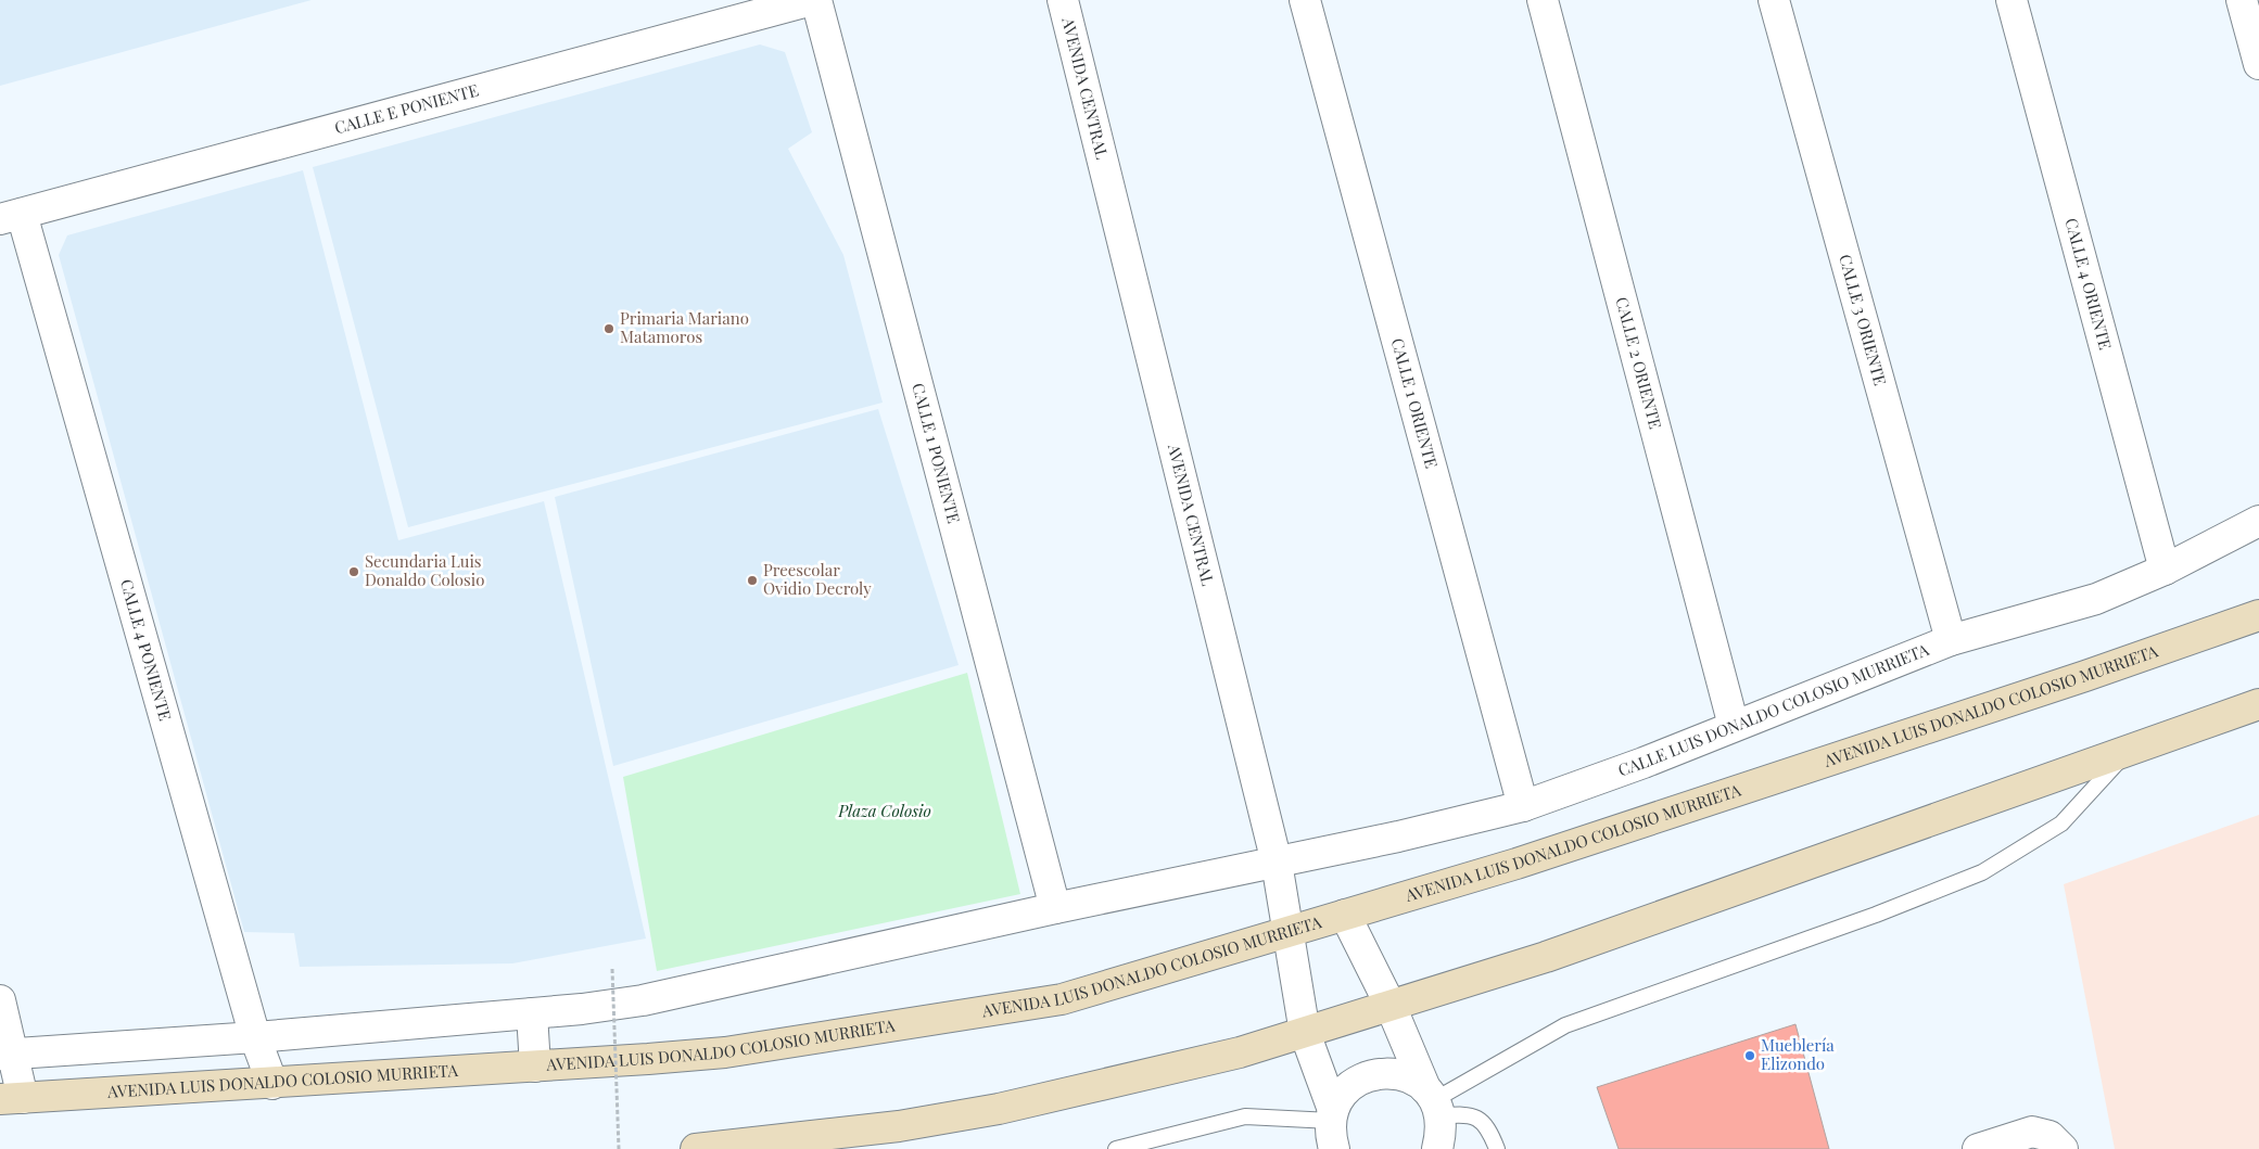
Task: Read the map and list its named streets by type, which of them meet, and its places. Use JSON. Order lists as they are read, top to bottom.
{
  "streets": {
    "main road": ["AVENIDA LUIS DONALDO COLOSIO MURRIETA"],
    "street": [
      "AVENIDA CENTRAL",
      "CALLE E PONIENTE",
      "CALLE 4 ORIENTE",
      "CALLE 3 ORIENTE",
      "CALLE 2 ORIENTE",
      "CALLE 1 ORIENTE",
      "CALLE 1 PONIENTE",
      "CALLE 4 PONIENTE",
      "CALLE LUIS DONALDO COLOSIO MURRIETA"
    ]
  },
  "crossings": [
    ["AVENIDA CENTRAL", "AVENIDA LUIS DONALDO COLOSIO MURRIETA"],
    ["AVENIDA CENTRAL", "CALLE LUIS DONALDO COLOSIO MURRIETA"],
    ["CALLE E PONIENTE", "CALLE 1 PONIENTE"],
    ["CALLE E PONIENTE", "CALLE 4 PONIENTE"],
    ["CALLE 4 ORIENTE", "CALLE LUIS DONALDO COLOSIO MURRIETA"],
    ["CALLE 3 ORIENTE", "CALLE LUIS DONALDO COLOSIO MURRIETA"],
    ["CALLE 2 ORIENTE", "CALLE LUIS DONALDO COLOSIO MURRIETA"],
    ["CALLE 1 ORIENTE", "CALLE LUIS DONALDO COLOSIO MURRIETA"],
    ["CALLE 1 PONIENTE", "CALLE LUIS DONALDO COLOSIO MURRIETA"],
    ["CALLE 4 PONIENTE", "AVENIDA LUIS DONALDO COLOSIO MURRIETA"],
    ["CALLE 4 PONIENTE", "CALLE LUIS DONALDO COLOSIO MURRIETA"]
  ],
  "parks": ["Plaza Colosio"],
  "places": [
    "Primaria Mariano Matamoros",
    "Secundaria Luis Donaldo Colosio",
    "Preescolar Ovidio Decroly",
    "Mueblería Elizondo"
  ]
}
